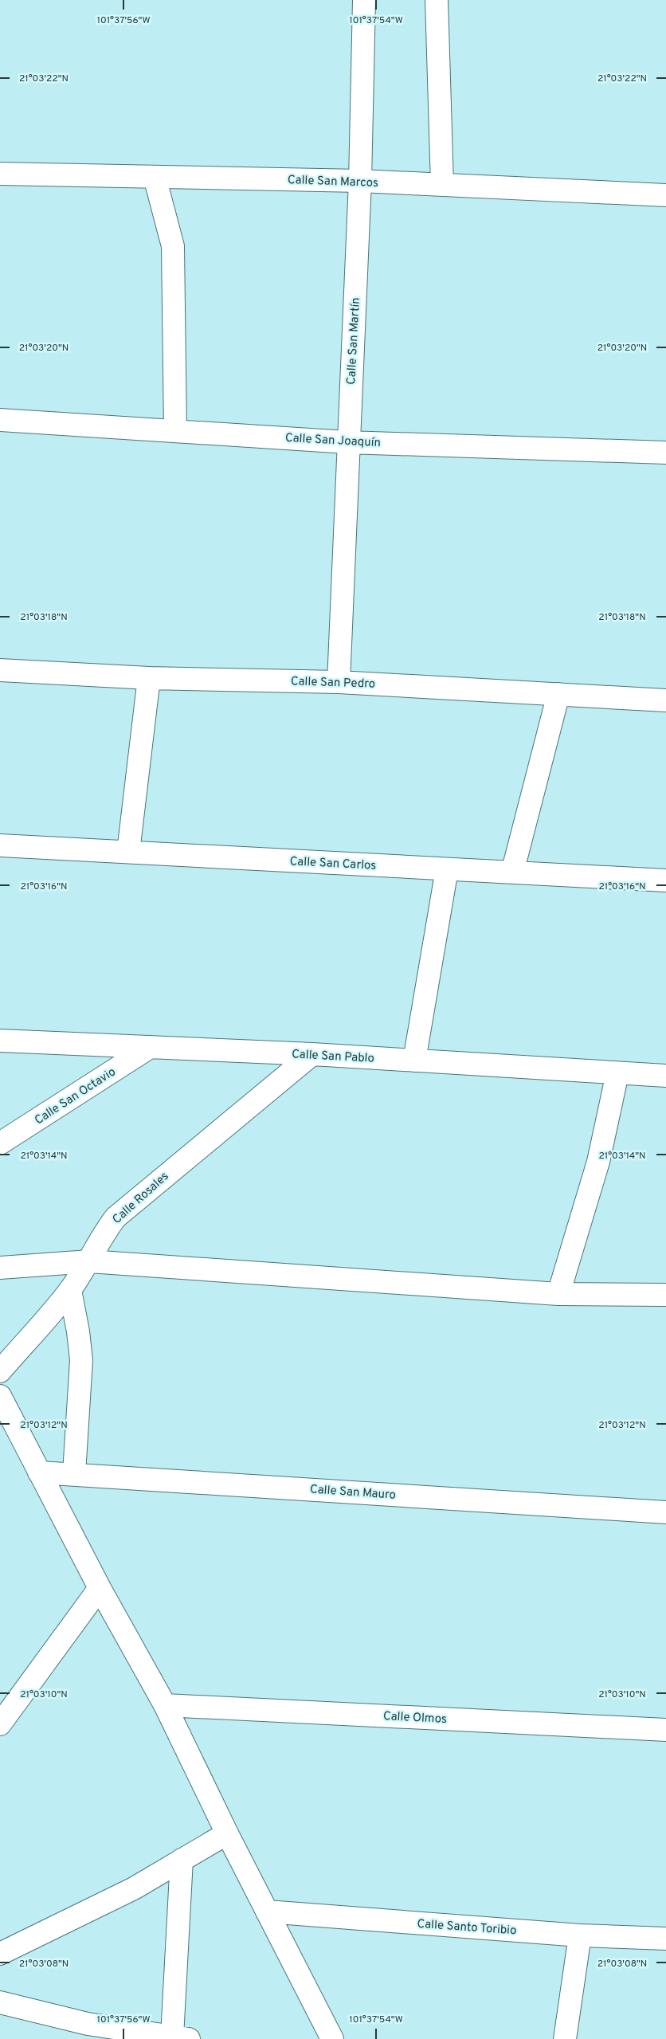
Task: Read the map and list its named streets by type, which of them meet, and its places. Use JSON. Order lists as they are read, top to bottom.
{
  "streets": {
    "street": [
      "Calle San Marcos",
      "Calle San Martín",
      "Calle San Joaquín",
      "Calle San Pedro",
      "Calle San Carlos",
      "Calle San Pablo",
      "Calle San Octavio",
      "Calle Rosales",
      "Calle San Mauro",
      "Calle Olmos",
      "Calle Santo Toribio"
    ]
  },
  "crossings": [
    ["Calle San Marcos", "Calle San Martín"],
    ["Calle San Martín", "Calle San Joaquín"],
    ["Calle San Martín", "Calle San Pedro"],
    ["Calle San Pablo", "Calle San Octavio"],
    ["Calle San Pablo", "Calle Rosales"]
  ],
  "coordinates": [
    "101°37'56\"W",
    "101°37'54\"W",
    "21°03'22\"N",
    "21°03'20\"N",
    "21°03'18\"N",
    "21°03'16\"N",
    "21°03'14\"N",
    "21°03'12\"N",
    "21°03'10\"N",
    "21°03'08\"N"
  ]
}
